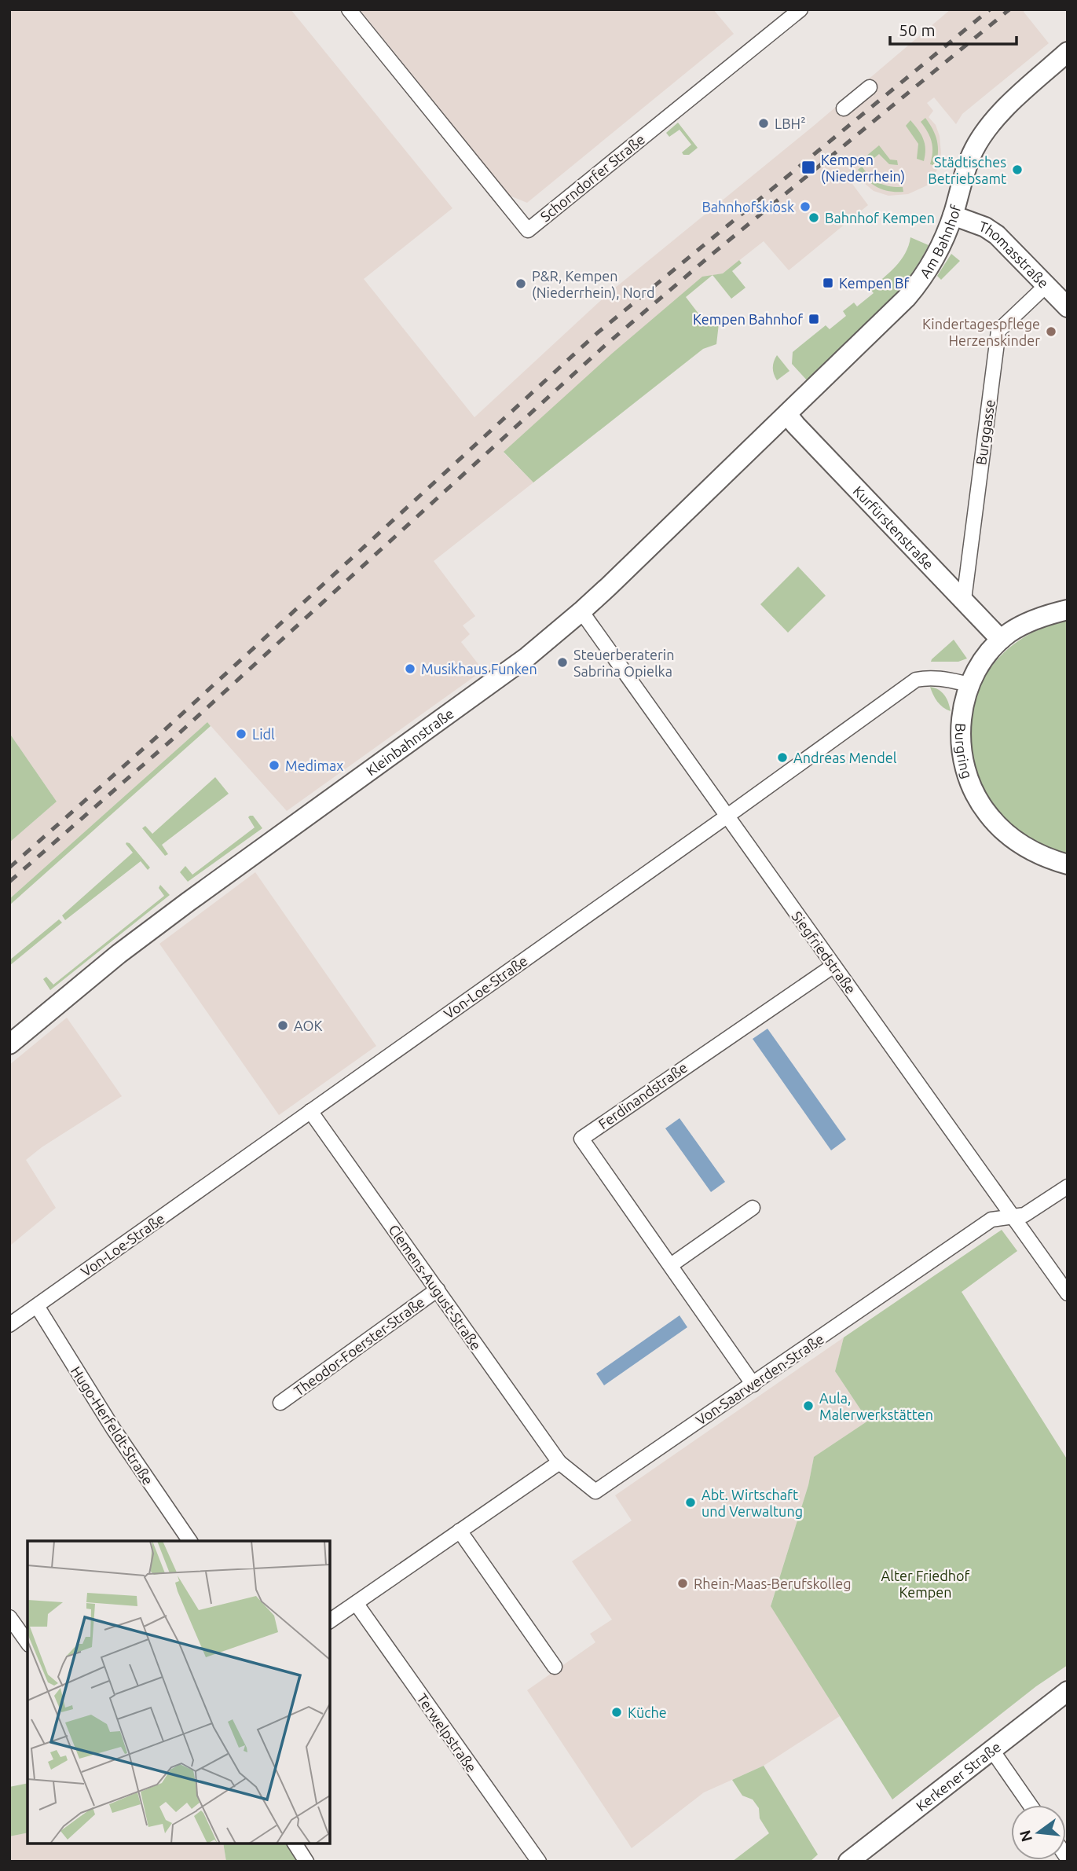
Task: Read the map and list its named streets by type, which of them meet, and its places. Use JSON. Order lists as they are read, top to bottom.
{
  "streets": {
    "street": [
      "Schorndorfer Straße",
      "Am Bahnhof",
      "Thomasstraße",
      "Burggasse",
      "Kurfürstenstraße",
      "Kleinbahnstraße",
      "Burgring",
      "Siegfriedstraße",
      "Von-Loe-Straße",
      "Ferdinandstraße",
      "Clemens-August-Straße",
      "Theodor-Foerster-Straße",
      "Von-Saarwerden-Straße",
      "Hugo-Herfeldt-Straße",
      "Terwelpstraße",
      "Kerkener Straße"
    ]
  },
  "crossings": [
    ["Am Bahnhof", "Thomasstraße"],
    ["Am Bahnhof", "Kurfürstenstraße"],
    ["Am Bahnhof", "Kleinbahnstraße"],
    ["Thomasstraße", "Burggasse"],
    ["Burggasse", "Kurfürstenstraße"],
    ["Kurfürstenstraße", "Kleinbahnstraße"],
    ["Kurfürstenstraße", "Burgring"],
    ["Kleinbahnstraße", "Siegfriedstraße"],
    ["Burgring", "Von-Loe-Straße"],
    ["Siegfriedstraße", "Von-Loe-Straße"],
    ["Siegfriedstraße", "Ferdinandstraße"],
    ["Siegfriedstraße", "Von-Saarwerden-Straße"],
    ["Von-Loe-Straße", "Clemens-August-Straße"],
    ["Von-Loe-Straße", "Hugo-Herfeldt-Straße"],
    ["Ferdinandstraße", "Von-Saarwerden-Straße"],
    ["Clemens-August-Straße", "Theodor-Foerster-Straße"],
    ["Clemens-August-Straße", "Von-Saarwerden-Straße"]
  ],
  "parks": ["Alter Friedhof Kempen"],
  "places": {
    "other": [
      "LBH²",
      "Städtisches Betriebsamt",
      "Bahnhofskiosk",
      "Bahnhof Kempen",
      "P&R, Kempen (Niederrhein), Nord",
      "Kindertagespflege Herzenskinder",
      "Steuerberaterin Sabrina Opielka",
      "Musikhaus Funken",
      "Lidl",
      "Andreas Mendel",
      "Medimax",
      "AOK",
      "Aula, Malerwerkstätten",
      "Abt. Wirtschaft und Verwaltung",
      "Rhein-Maas-Berufskolleg",
      "Küche"
    ],
    "transit": ["Kempen (Niederrhein)", "Kempen Bf", "Kempen Bahnhof"]
  },
  "scale_bar": "50 m",
  "north": "left"
}
